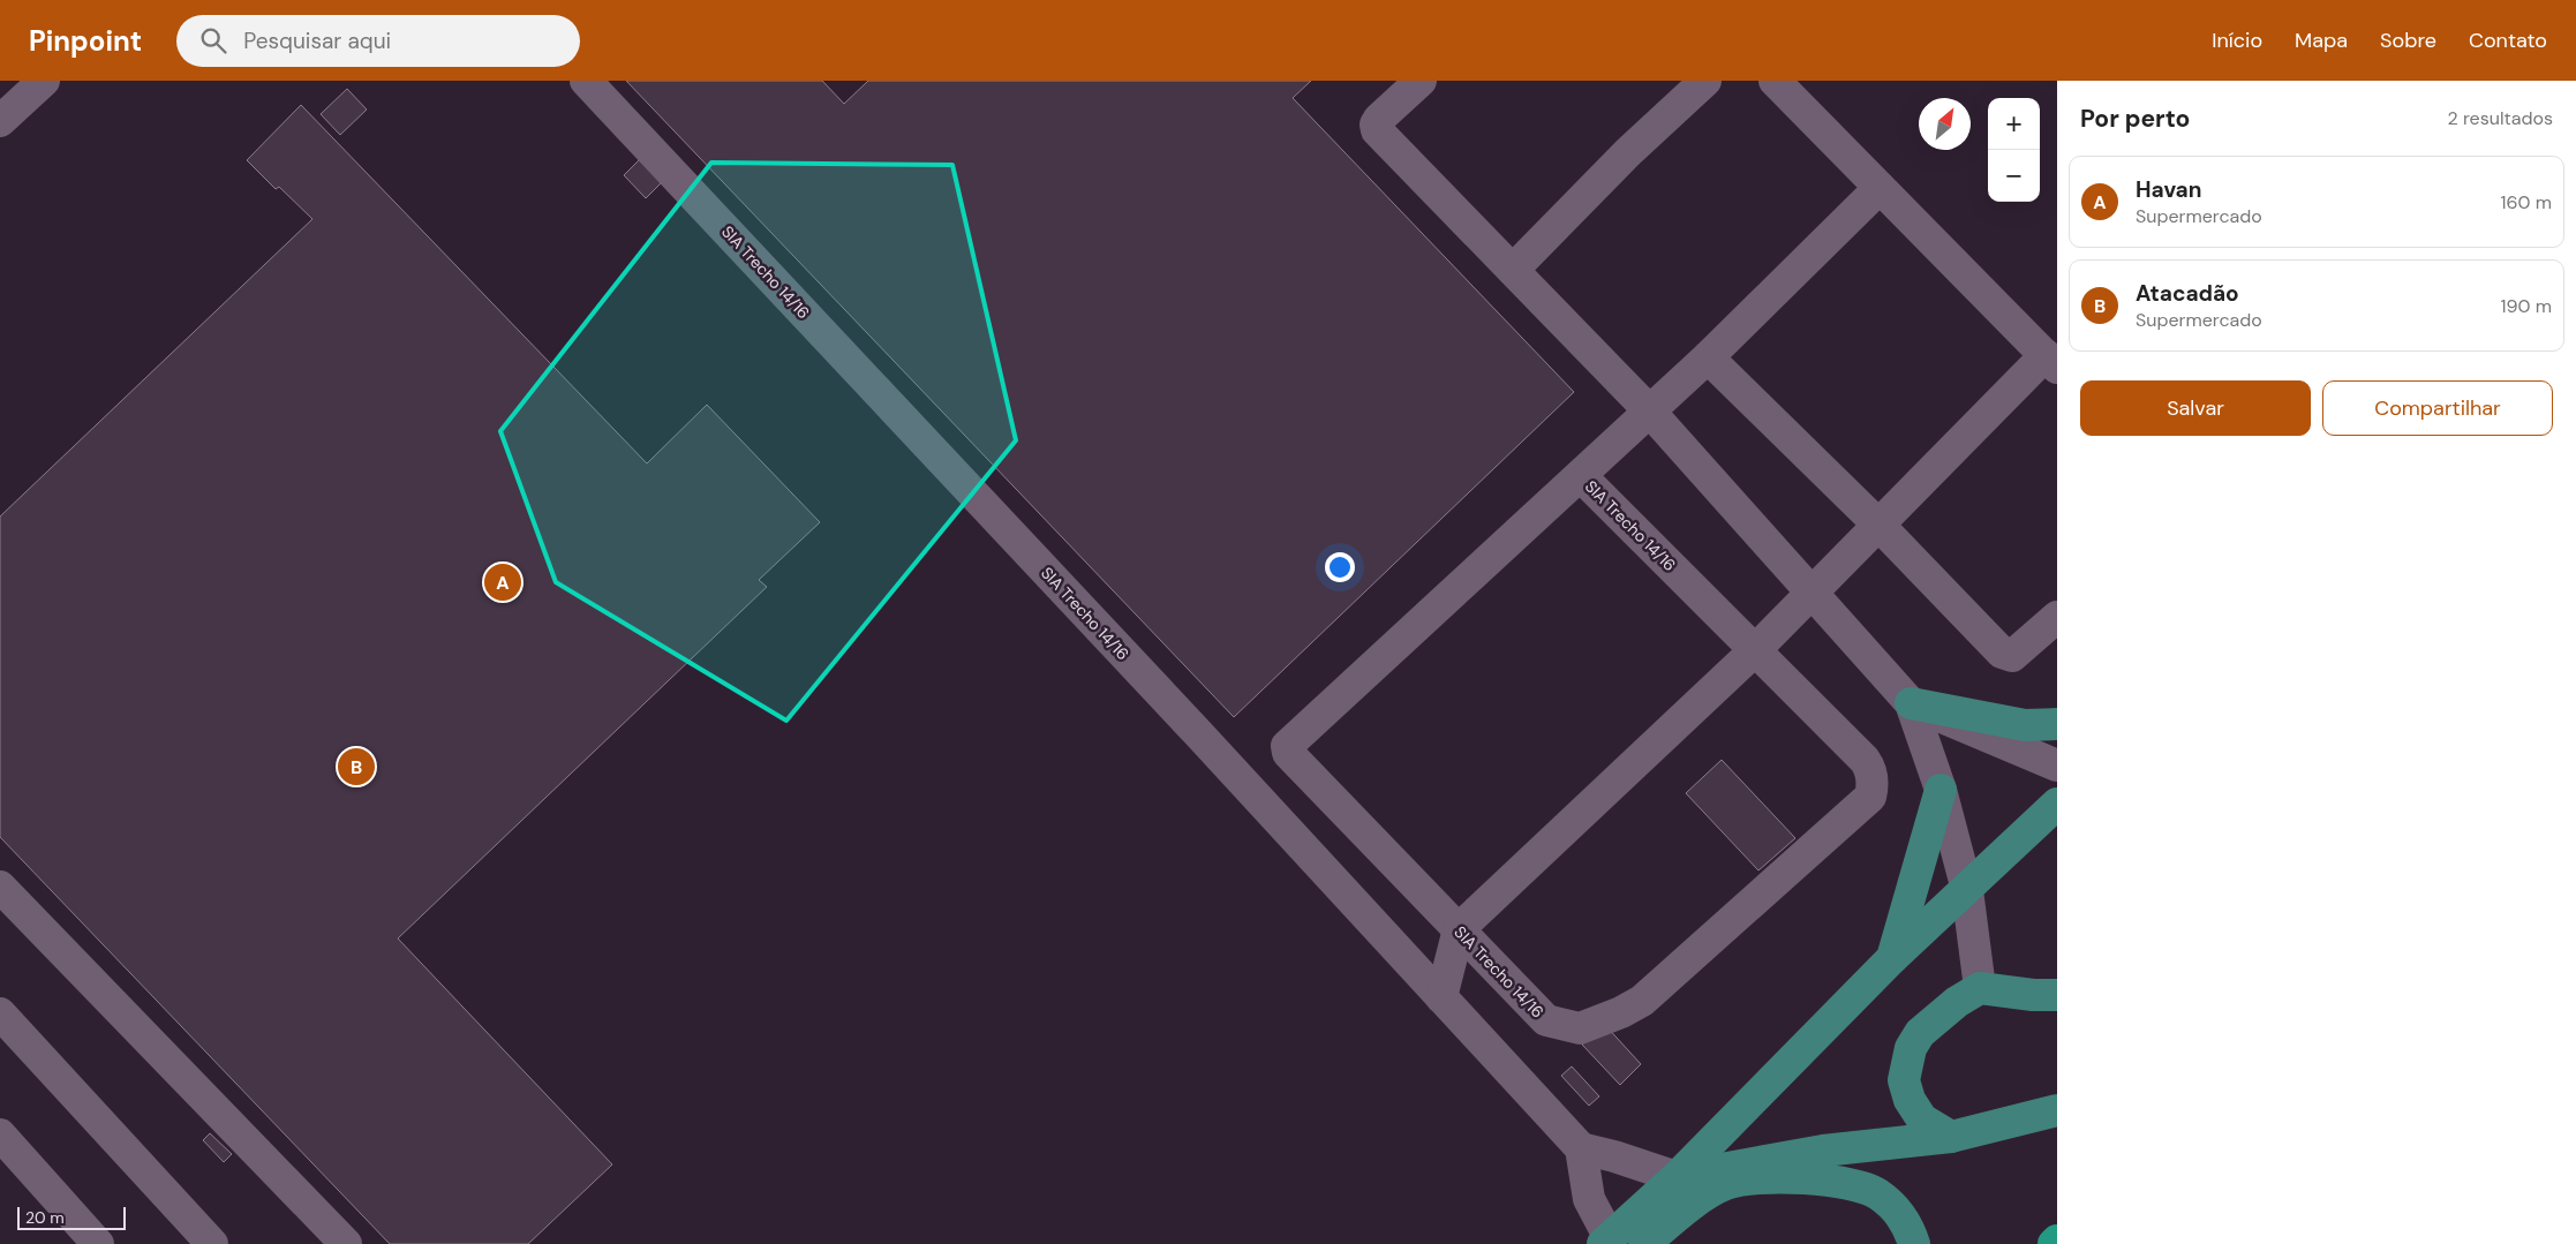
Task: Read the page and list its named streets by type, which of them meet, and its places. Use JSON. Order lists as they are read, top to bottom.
{
  "streets": {
    "lane": ["SIA Trecho 14/16"]
  },
  "scale_bar": "20 m",
  "north": "top right",
  "page": {
    "header": "Pinpoint",
    "search": "Pesquisar aqui",
    "nav": [
      "Início",
      "Mapa",
      "Sobre",
      "Contato"
    ],
    "heading": ["Por perto", "2 resultados"],
    "map_buttons": ["+", "−"],
    "list": [
      {
        "mark": "A",
        "name": "Havan",
        "note": "Supermercado",
        "value": "160 m"
      },
      {
        "mark": "B",
        "name": "Atacadão",
        "note": "Supermercado",
        "value": "190 m"
      }
    ],
    "buttons": ["Salvar", "Compartilhar"],
    "pins": ["A", "B"],
    "scale": "20 m"
  }
}
